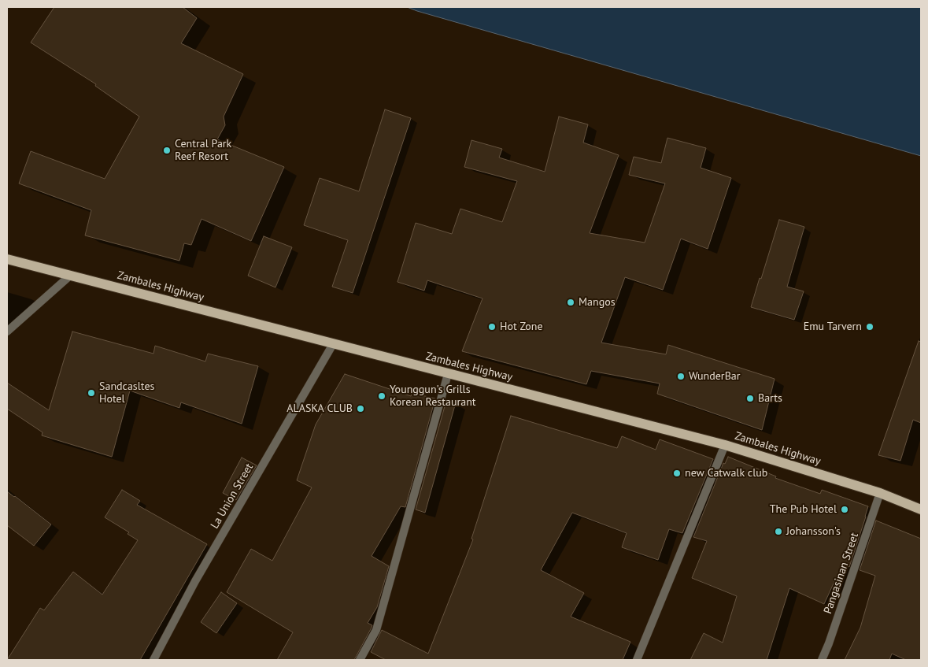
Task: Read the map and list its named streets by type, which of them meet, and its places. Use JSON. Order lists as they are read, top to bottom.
{
  "streets": {
    "main road": ["Zambales Highway"],
    "street": ["La Union Street", "Pangasinan Street"]
  },
  "crossings": [
    ["Zambales Highway", "La Union Street"],
    ["Zambales Highway", "Pangasinan Street"]
  ],
  "places": [
    "Central Park Reef Resort",
    "Mangos",
    "Hot Zone",
    "Emu Tarvern",
    "WunderBar",
    "Sandcasltes Hotel",
    "Younggun's Grills Korean Restaurant",
    "Barts",
    "ALASKA CLUB",
    "new Catwalk club",
    "The Pub Hotel",
    "Johansson's"
  ]
}
